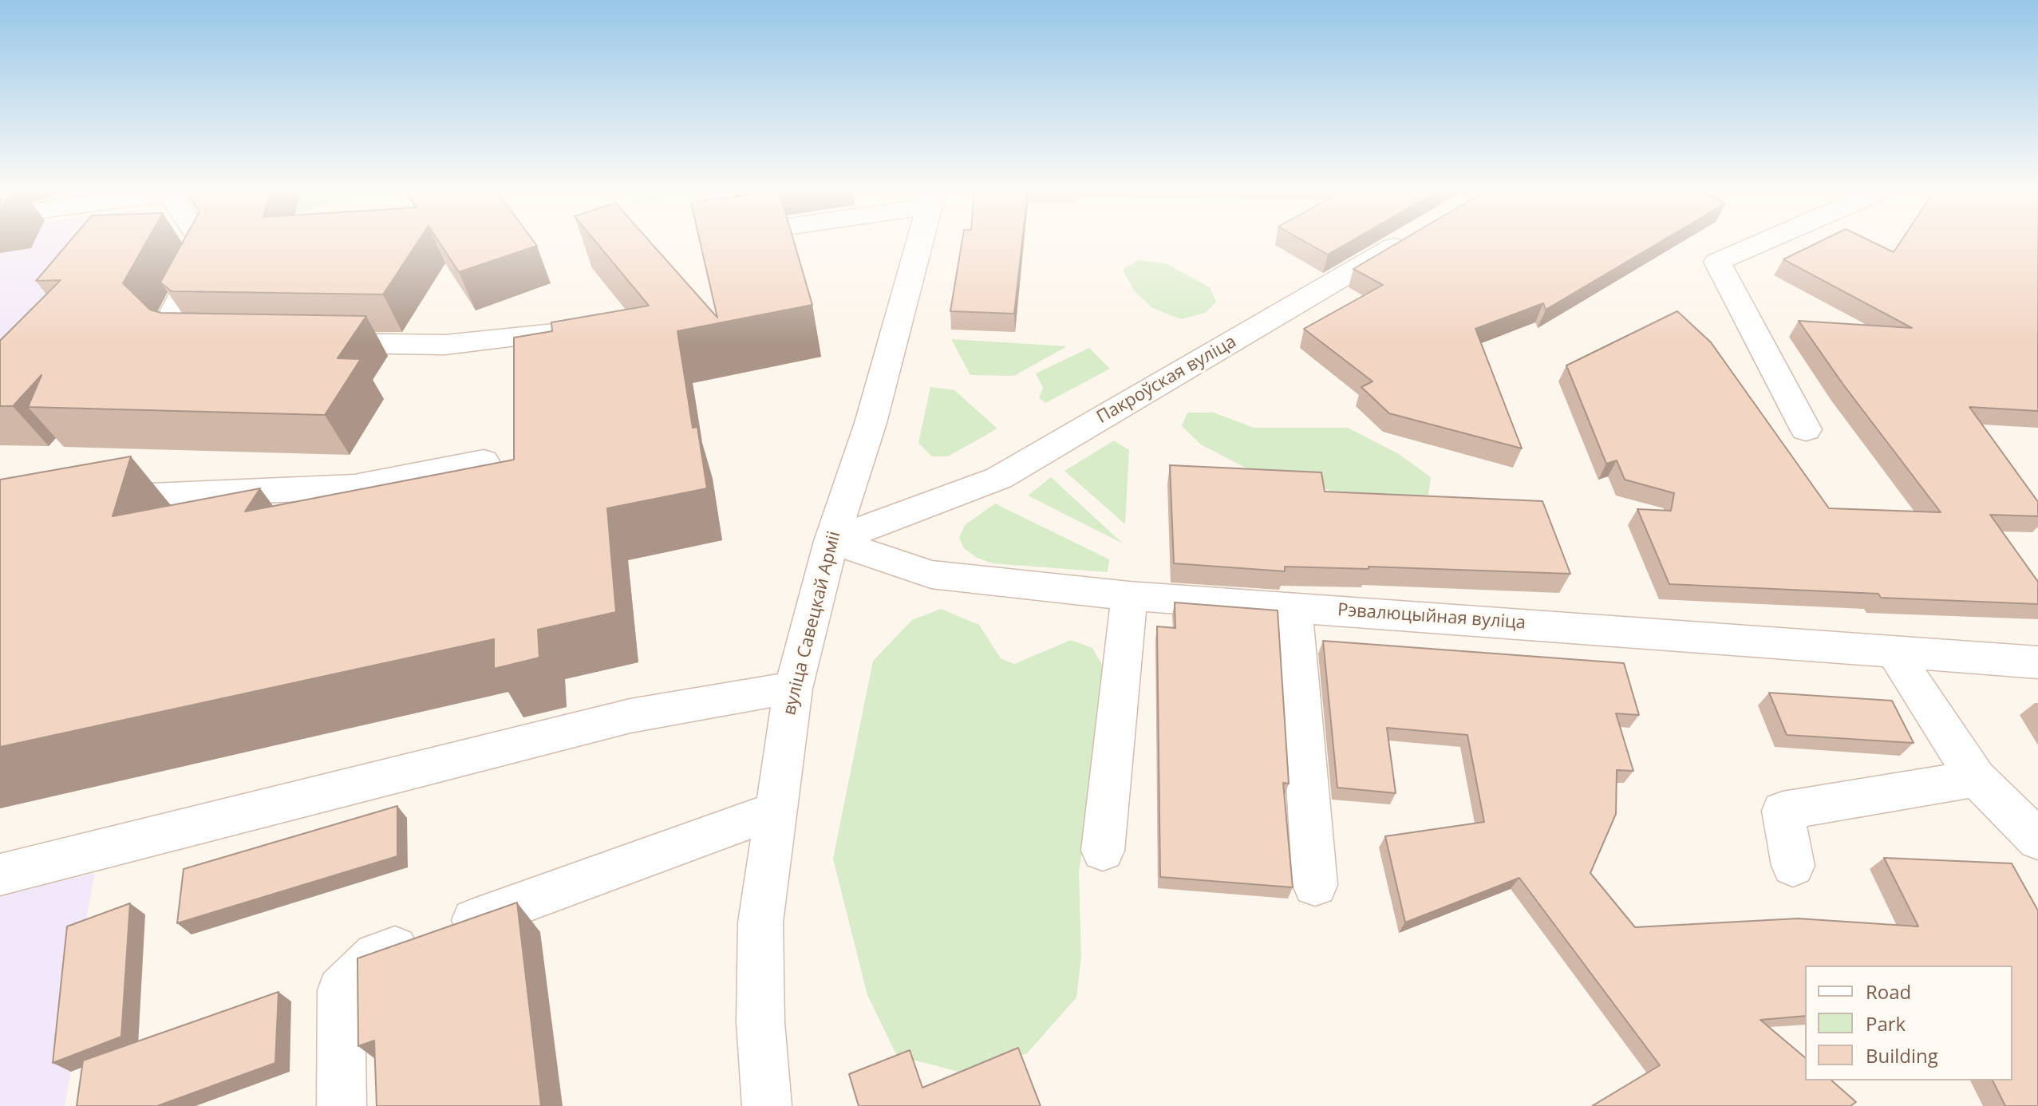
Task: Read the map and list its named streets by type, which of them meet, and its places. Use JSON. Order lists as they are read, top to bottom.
{
  "streets": {
    "street": ["Пакроўская вуліца", "Рэвалюцыйная вуліца", "вуліца Савецкай Арміі"]
  },
  "crossings": [
    ["Пакроўская вуліца", "Рэвалюцыйная вуліца"],
    ["Пакроўская вуліца", "вуліца Савецкай Арміі"],
    ["Рэвалюцыйная вуліца", "вуліца Савецкай Арміі"]
  ],
  "legend": ["Road", "Park", "Building"]
}
